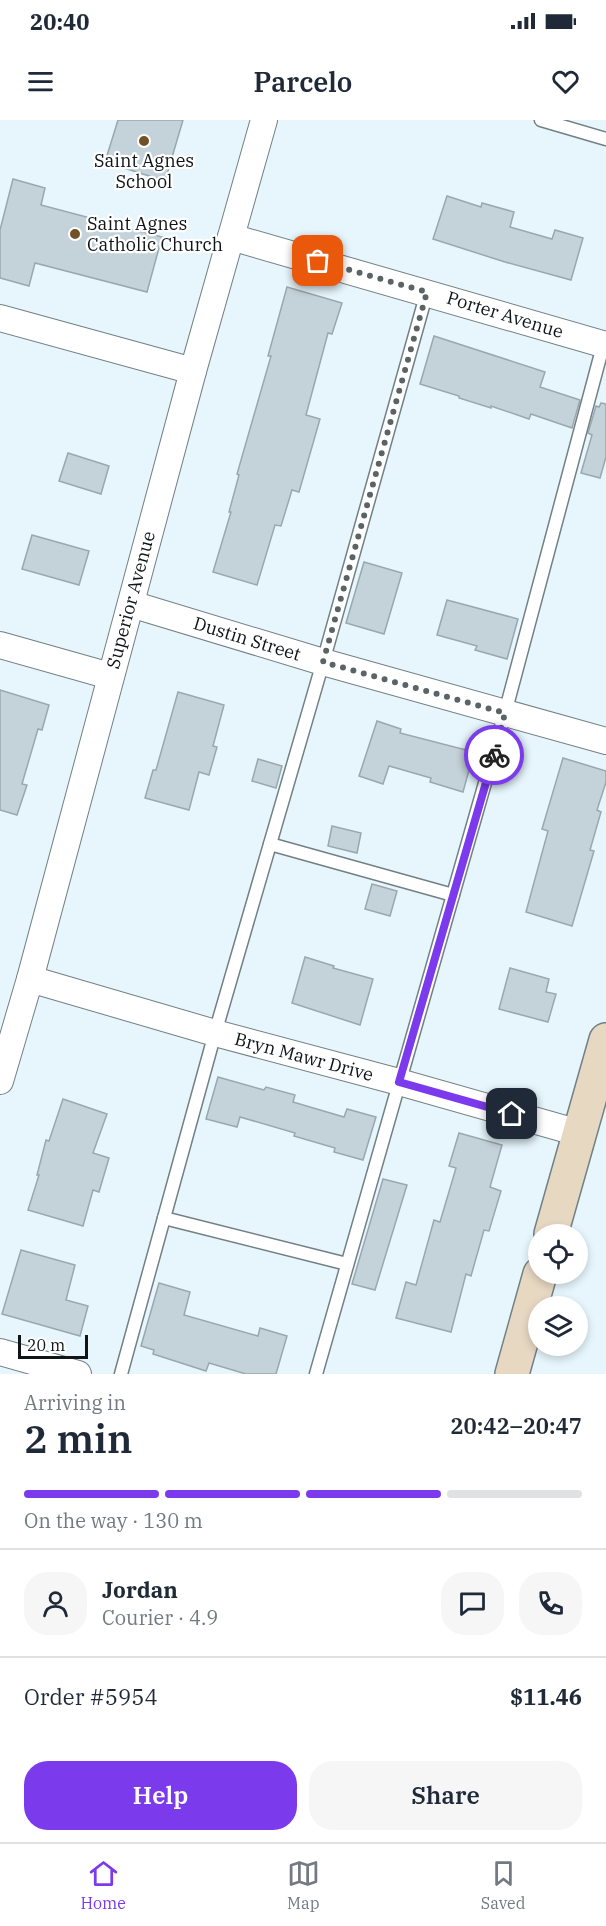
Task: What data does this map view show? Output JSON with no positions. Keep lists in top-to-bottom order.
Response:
{
  "streets": {
    "street": [
      "Porter Avenue",
      "Superior Avenue",
      "Dustin Street",
      "Bryn Mawr Drive"
    ]
  },
  "crossings": [
    ["Porter Avenue", "Superior Avenue"],
    ["Superior Avenue", "Dustin Street"],
    ["Superior Avenue", "Bryn Mawr Drive"]
  ],
  "places": ["Saint Agnes School", "Saint Agnes Catholic Church"],
  "scale_bar": "20 m",
  "page": {
    "status": "20:40",
    "header": "Parcelo",
    "scale": "20 m",
    "heading": ["2 min", "Arriving in", "20:42–20:47"],
    "panel": [
      "Jordan",
      "Courier · 4.9",
      "Order #5954",
      "$11.46"
    ],
    "bar": "On the way · 130 m",
    "buttons": ["Help", "Share"],
    "tabs": ["Home", "Map", "Saved"]
  }
}
